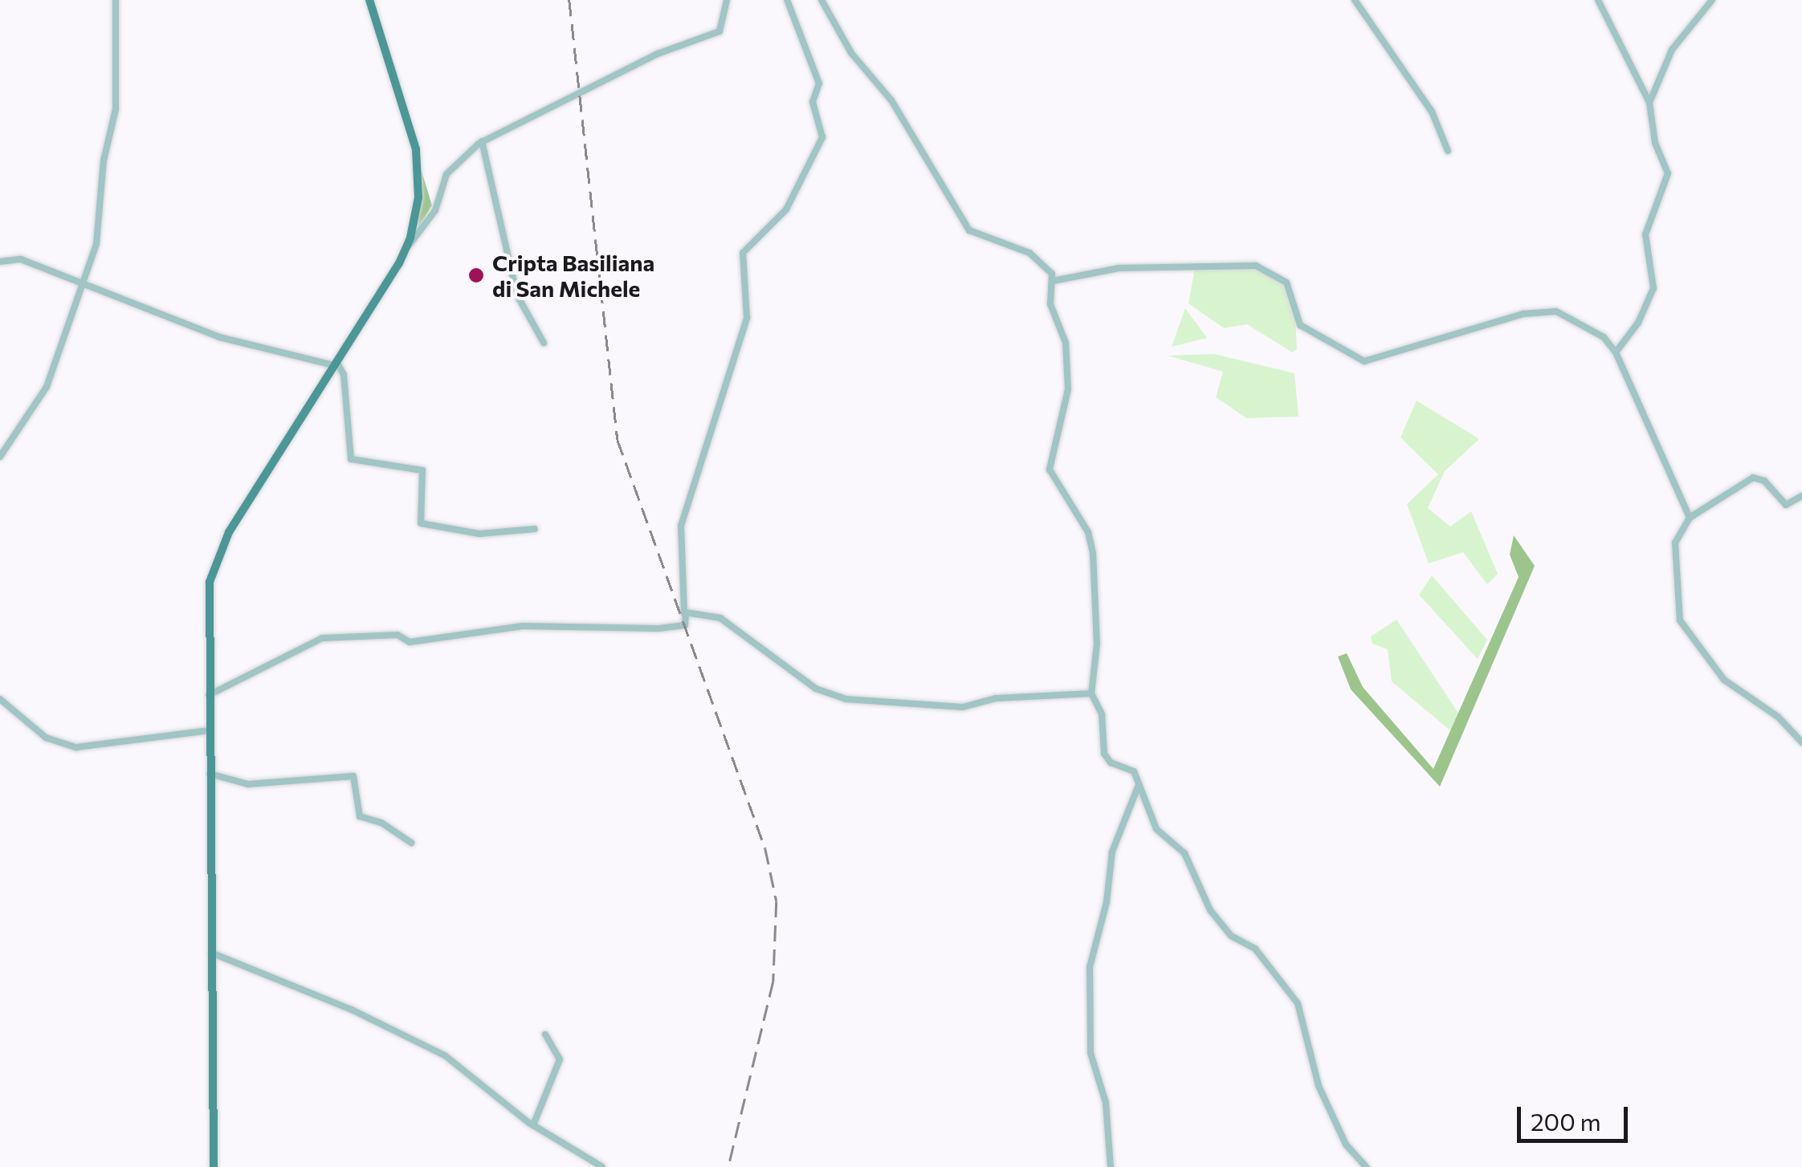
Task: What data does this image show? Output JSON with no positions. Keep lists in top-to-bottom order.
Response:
{
  "places": ["Cripta Basiliana di San Michele"],
  "scale_bar": "200 m"
}
